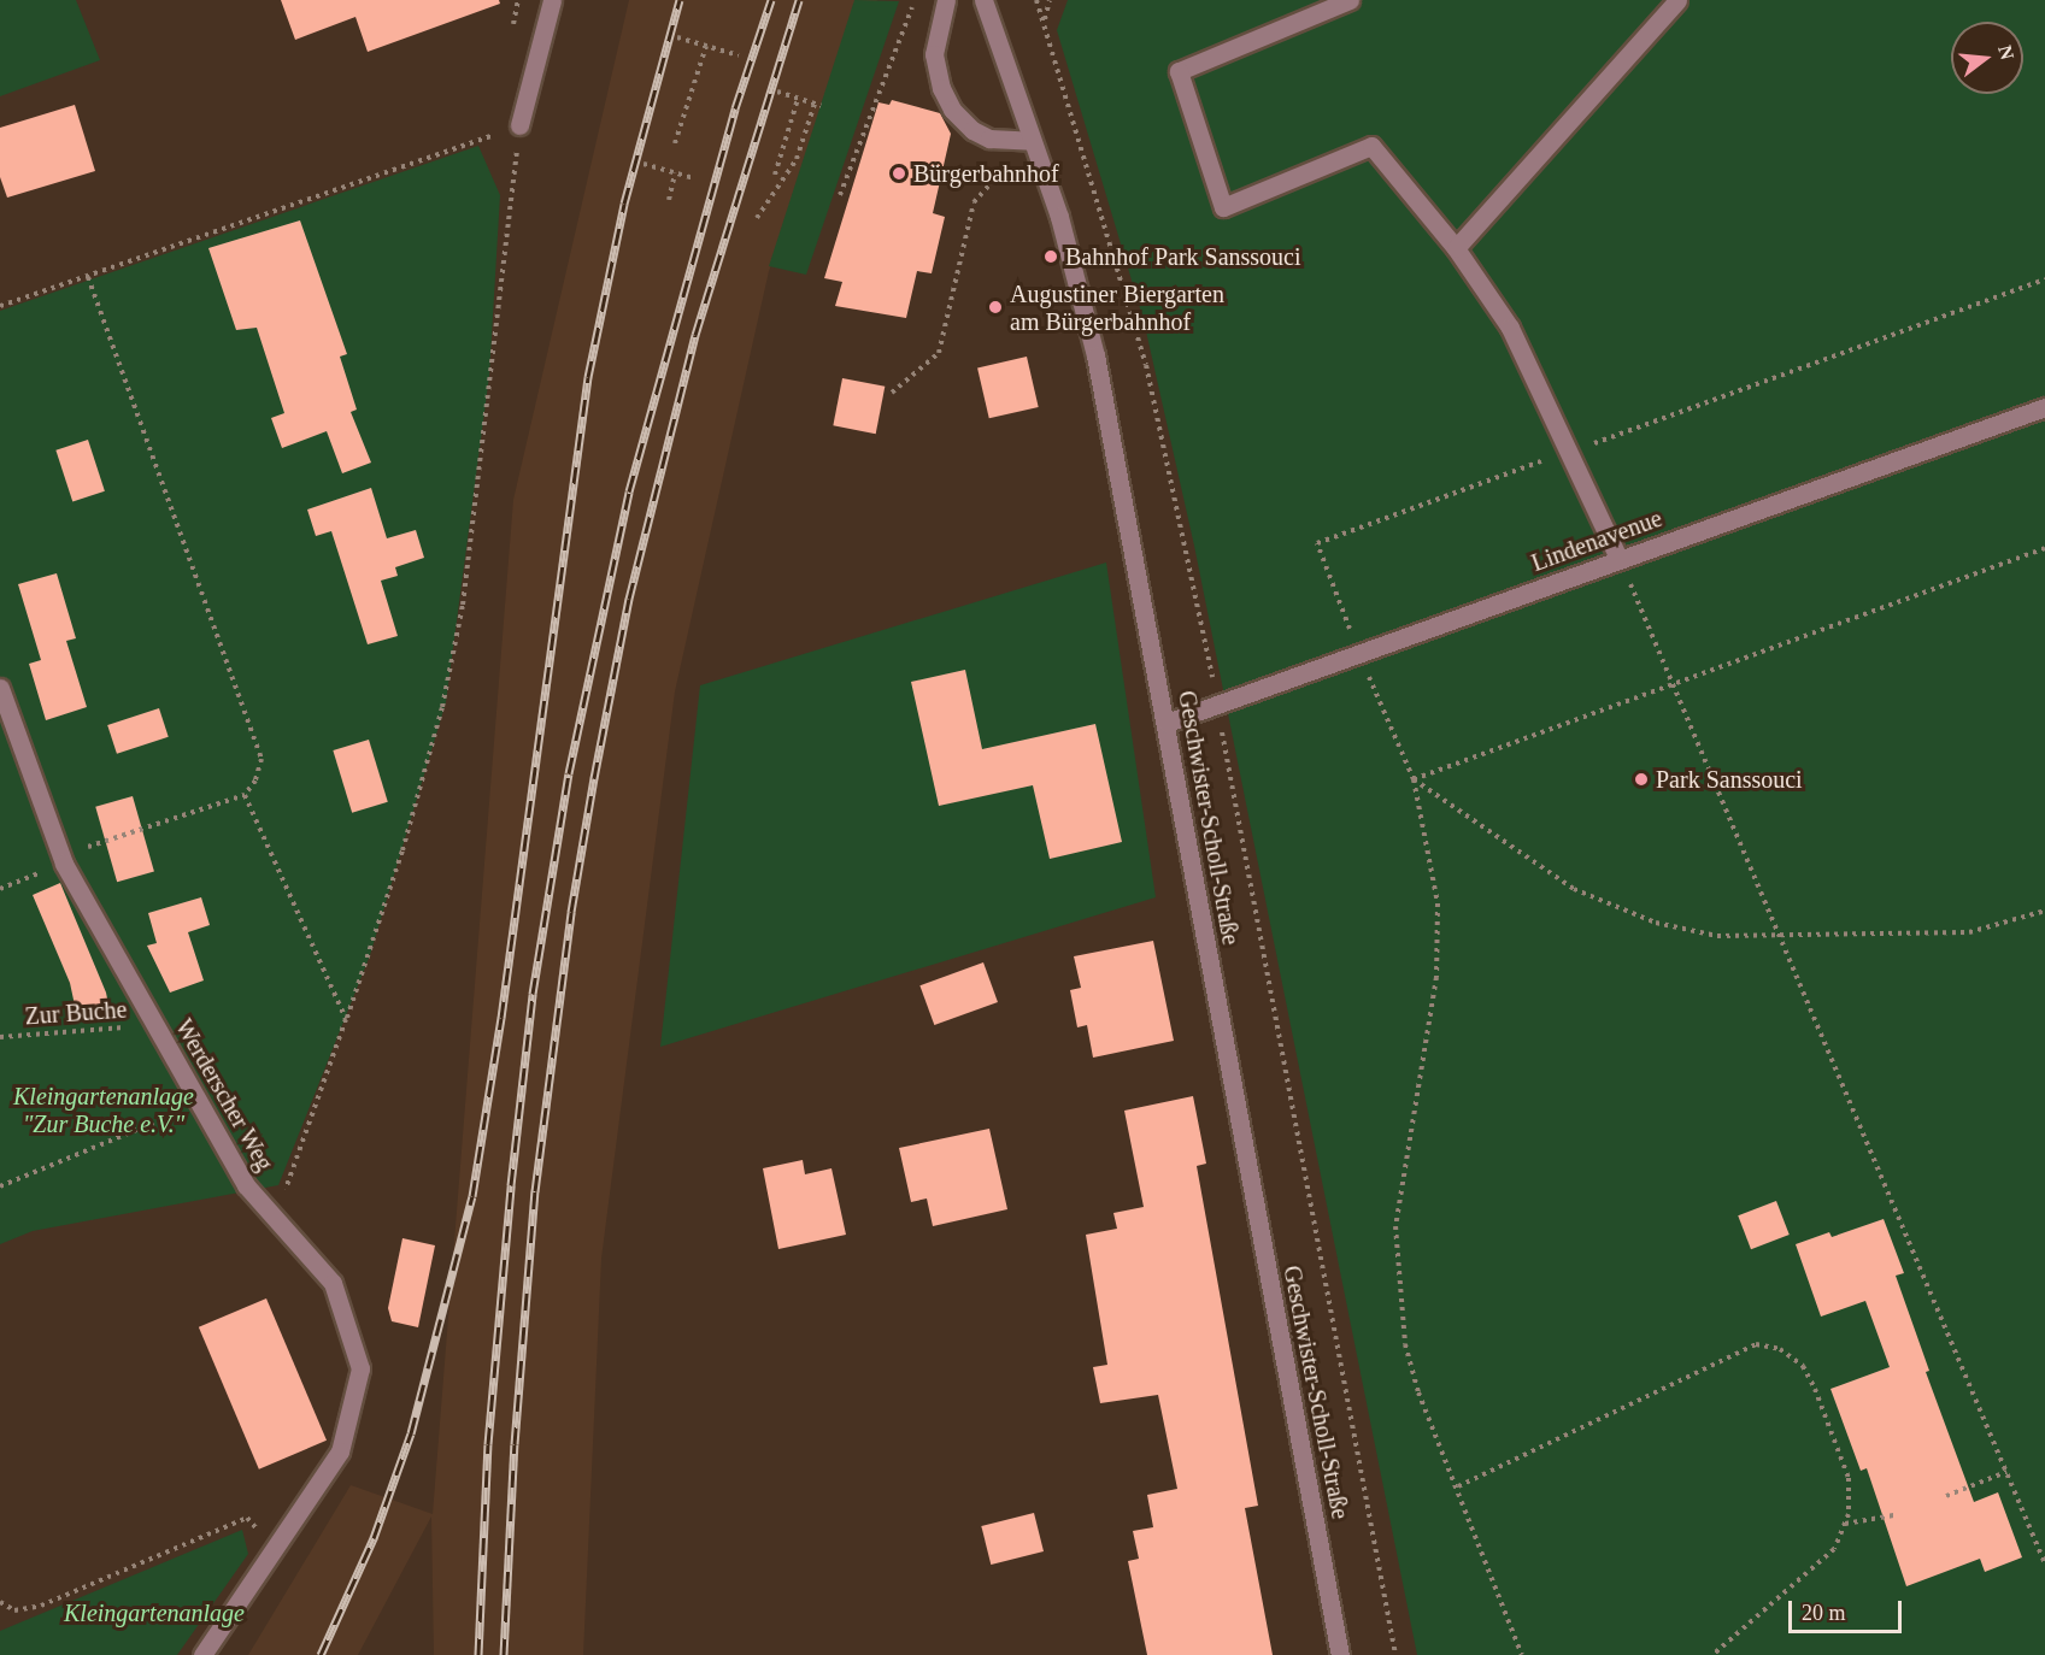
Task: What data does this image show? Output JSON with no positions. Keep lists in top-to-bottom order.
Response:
{
  "streets": {
    "street": ["Lindenavenue", "Geschwister-Scholl-Straße", "Werderscher Weg"],
    "path": ["Zur Buche"]
  },
  "crossings": [
    ["Lindenavenue", "Geschwister-Scholl-Straße"],
    ["Zur Buche", "Werderscher Weg"]
  ],
  "parks": ["Kleingartenanlage \"Zur Buche e.V.\"", "Kleingartenanlage"],
  "places": [
    "Bürgerbahnhof",
    "Bahnhof Park Sanssouci",
    "Augustiner Biergarten am Bürgerbahnhof",
    "Park Sanssouci"
  ],
  "scale_bar": "20 m",
  "north": "right"
}
